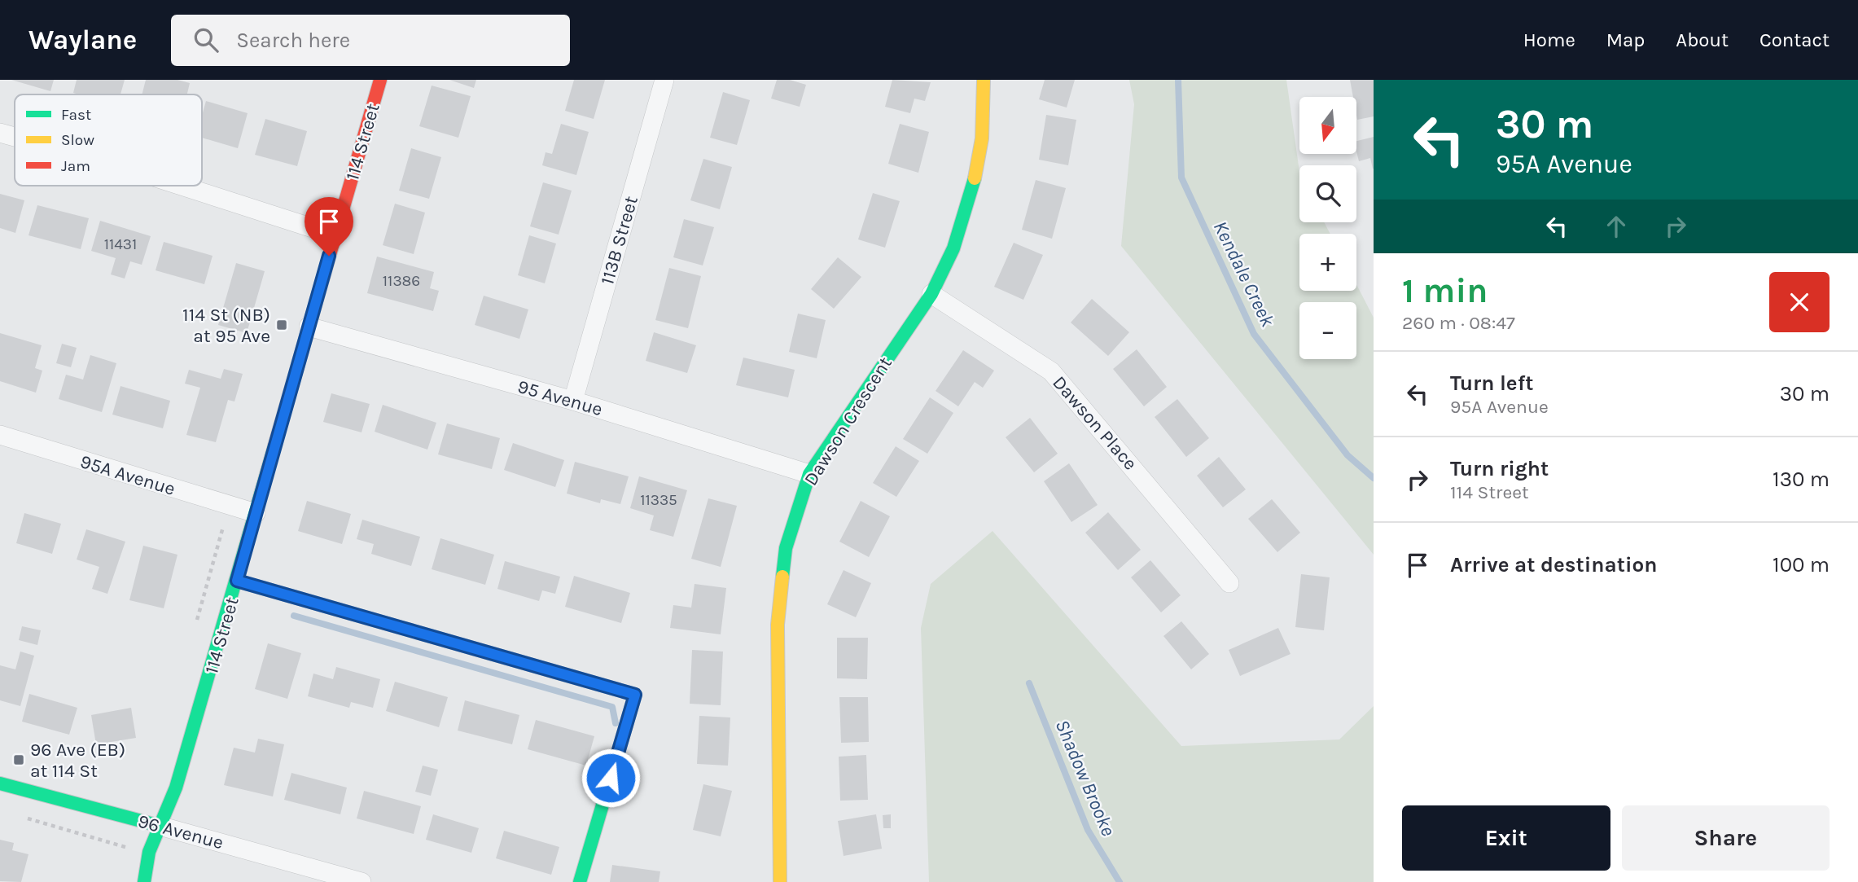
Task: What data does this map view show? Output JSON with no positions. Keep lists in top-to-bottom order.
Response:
{
  "streets": {
    "street": [
      "114 Street",
      "113B Street",
      "95 Avenue",
      "Dawson Crescent",
      "Dawson Place",
      "95A Avenue",
      "96 Avenue"
    ]
  },
  "crossings": [
    ["114 Street", "95 Avenue"],
    ["114 Street", "95A Avenue"],
    ["114 Street", "96 Avenue"],
    ["113B Street", "95 Avenue"],
    ["95 Avenue", "Dawson Crescent"],
    ["Dawson Crescent", "Dawson Place"]
  ],
  "water": ["Kendale Creek", "Shadow Brooke"],
  "places": {
    "transit": ["114 St (NB) at 95 Ave", "96 Ave (EB) at 114 St"]
  },
  "house_numbers": ["11431", "11386", "11335"],
  "legend": ["Fast", "Slow", "Jam"],
  "north": "bottom",
  "page": {
    "header": "Waylane",
    "search": "Search here",
    "nav": [
      "Home",
      "Map",
      "About",
      "Contact"
    ],
    "turn": ["30 m", "95A Avenue"],
    "map_buttons": ["+", "−"],
    "heading": ["1 min", "260 m · 08:47"],
    "list": [
      {
        "name": "Turn left",
        "note": "95A Avenue",
        "value": "30 m"
      },
      {
        "name": "Turn right",
        "note": "114 Street",
        "value": "130 m"
      },
      {
        "name": "Arrive at destination",
        "value": "100 m"
      }
    ],
    "buttons": ["Exit", "Share"]
  }
}
